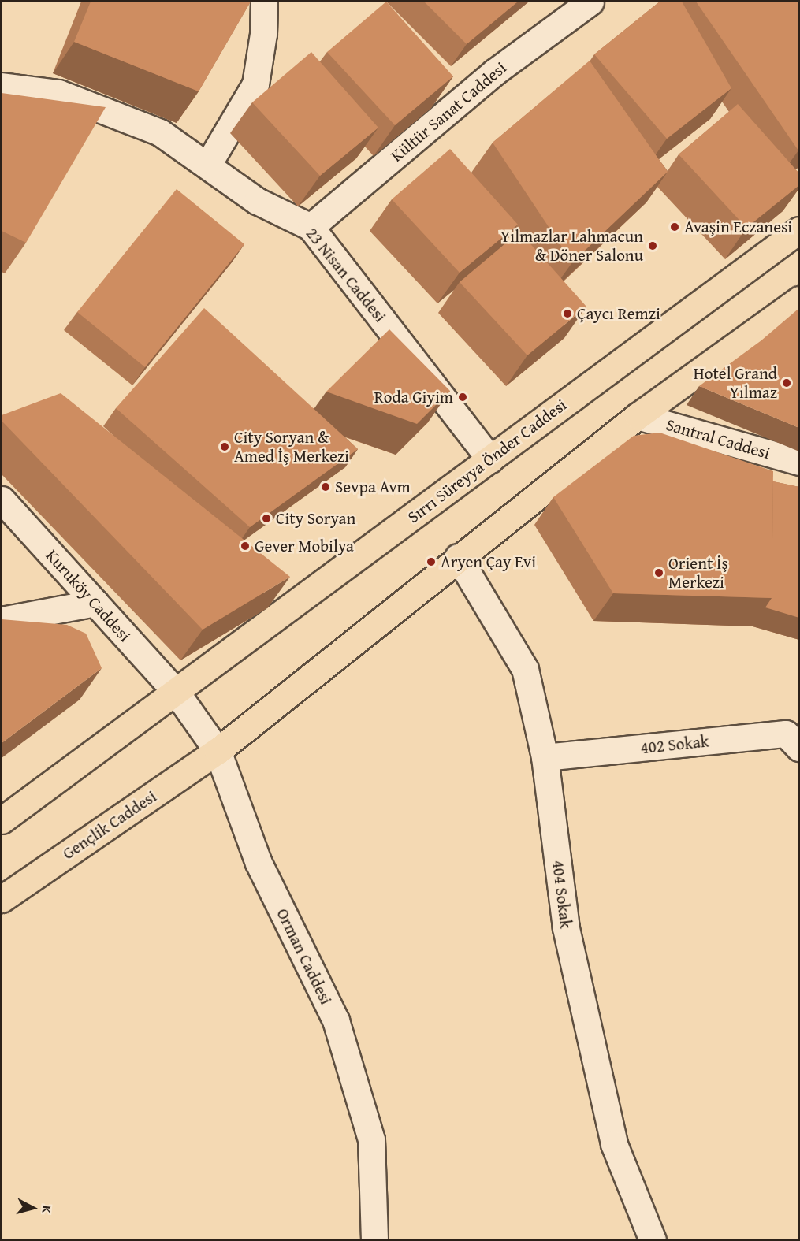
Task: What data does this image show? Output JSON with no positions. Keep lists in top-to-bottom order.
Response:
{
  "streets": {
    "main road": ["Sırrı Süreyya Önder Caddesi", "Gençlik Caddesi"],
    "street": [
      "Kültür Sanat Caddesi",
      "23 Nisan Caddesi",
      "Santral Caddesi",
      "Kuruköy Caddesi",
      "402 Sokak",
      "404 Sokak",
      "Orman Caddesi"
    ]
  },
  "crossings": [
    ["Kültür Sanat Caddesi", "23 Nisan Caddesi"],
    ["23 Nisan Caddesi", "Sırrı Süreyya Önder Caddesi"],
    ["Sırrı Süreyya Önder Caddesi", "Kuruköy Caddesi"],
    ["Sırrı Süreyya Önder Caddesi", "Orman Caddesi"],
    ["Kuruköy Caddesi", "Orman Caddesi"],
    ["402 Sokak", "404 Sokak"],
    ["Gençlik Caddesi", "Orman Caddesi"]
  ],
  "places": [
    "Avaşin Eczanesi",
    "Yılmazlar Lahmacun & Döner Salonu",
    "Çaycı Remzi",
    "Hotel Grand Yılmaz",
    "Roda Giyim",
    "City Soryan & Amed İş Merkezi",
    "Sevpa Avm",
    "City Soryan",
    "Gever Mobilya",
    "Aryen Çay Evi",
    "Orient İş Merkezi"
  ],
  "north": "right"
}
